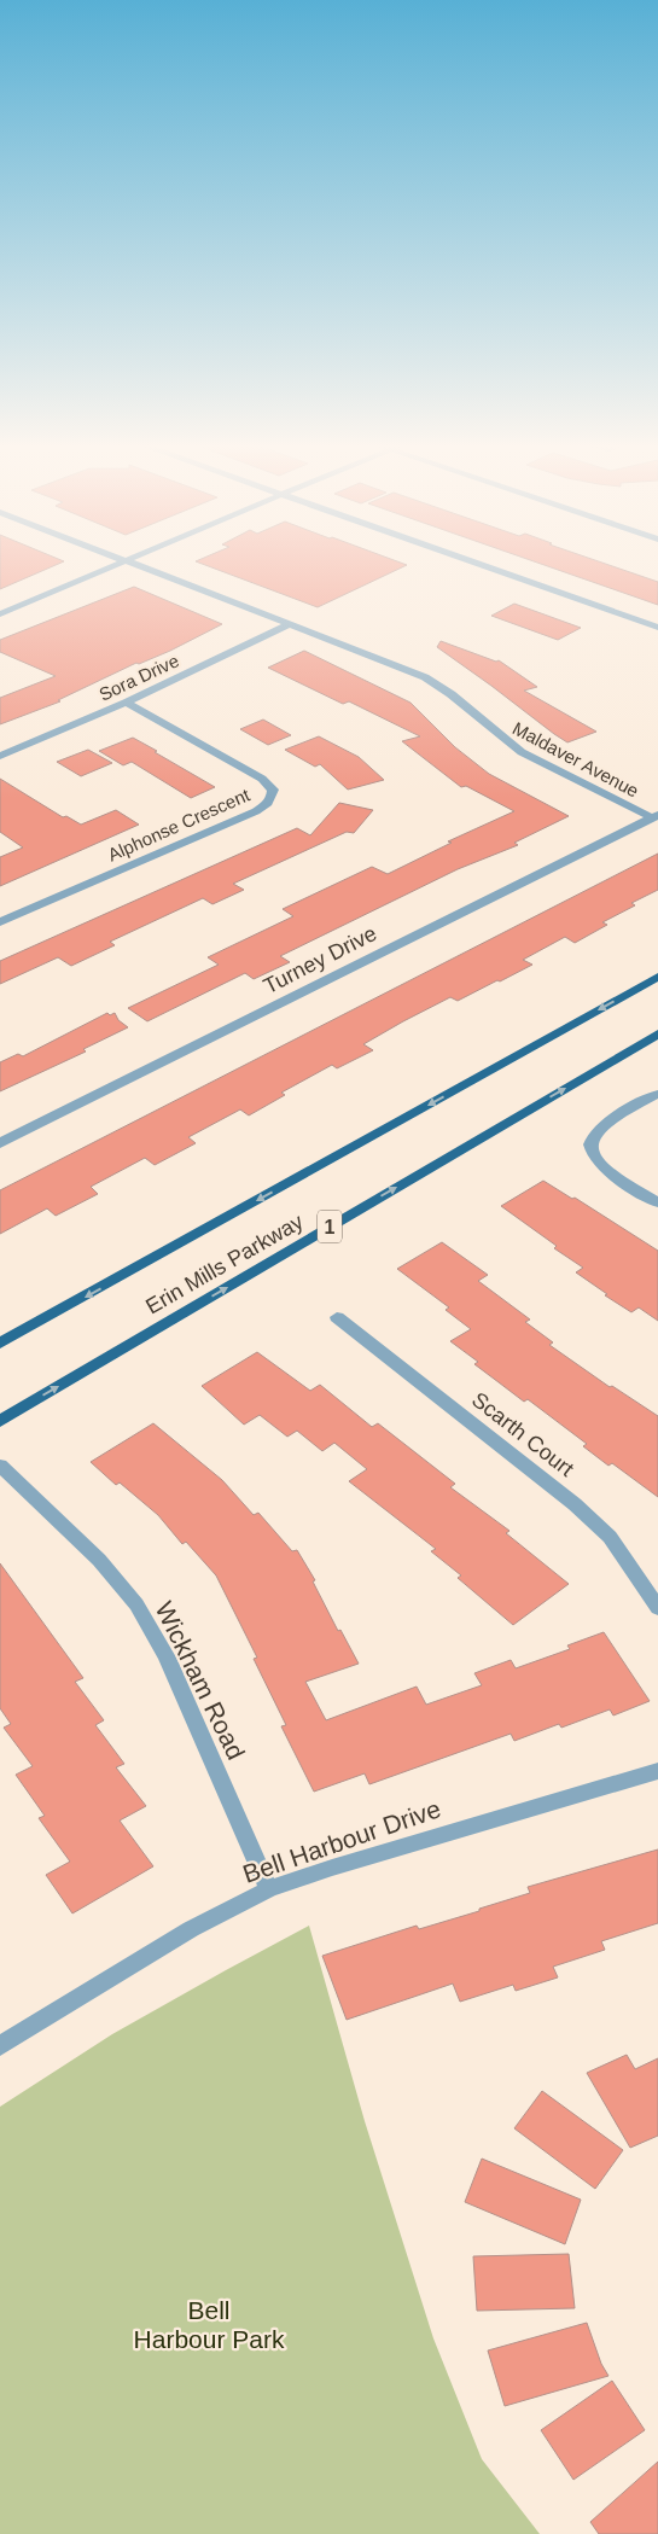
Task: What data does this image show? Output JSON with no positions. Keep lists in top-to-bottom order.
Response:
{
  "streets": {
    "main road": ["1", "Erin Mills Parkway"],
    "street": [
      "Sora Drive",
      "Maldaver Avenue",
      "Alphonse Crescent",
      "Turney Drive",
      "Scarth Court",
      "Wickham Road",
      "Bell Harbour Drive"
    ]
  },
  "crossings": [
    ["Sora Drive", "Maldaver Avenue"],
    ["Sora Drive", "Alphonse Crescent"],
    ["Maldaver Avenue", "Turney Drive"],
    ["Wickham Road", "Bell Harbour Drive"]
  ],
  "parks": ["Bell Harbour Park"]
}
